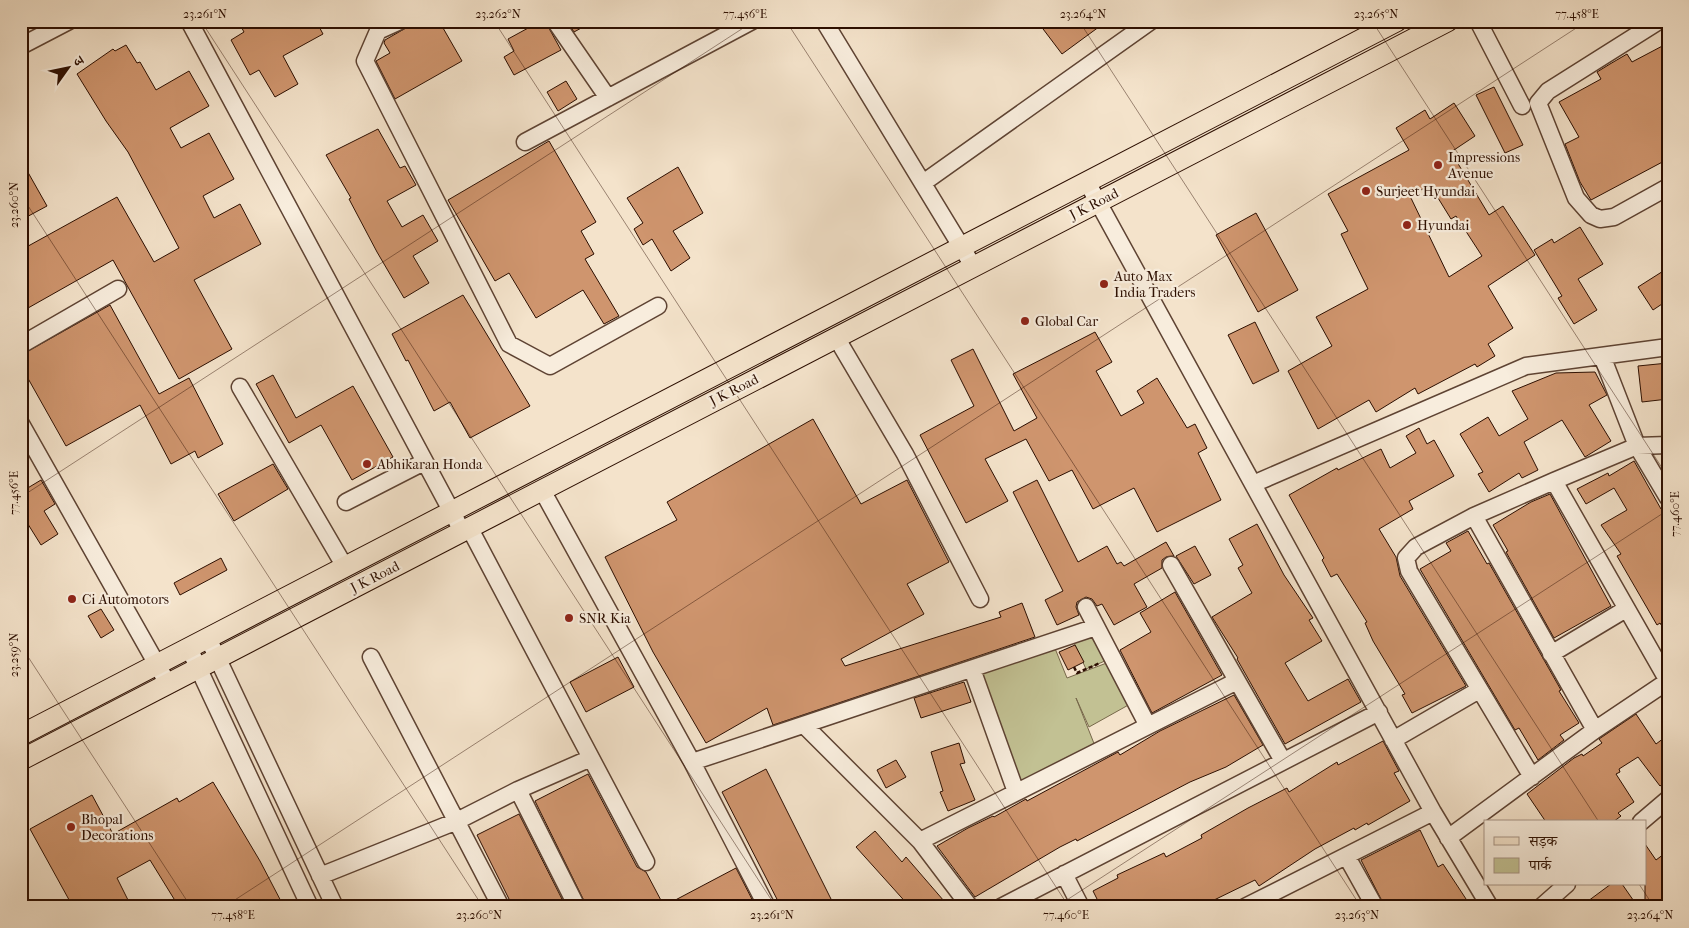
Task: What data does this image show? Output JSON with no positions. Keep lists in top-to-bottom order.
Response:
{
  "streets": {
    "main road": ["J K Road"]
  },
  "places": [
    "Impressions Avenue",
    "Surjeet Hyundai",
    "Hyundai",
    "Auto Max India Traders",
    "Global Car",
    "Abhikaran Honda",
    "Ci Automotors",
    "SNR Kia",
    "Bhopal Decorations"
  ],
  "legend": ["सड़क", "पार्क"],
  "north": "top right",
  "coordinates": [
    "23.261°N",
    "23.262°N",
    "77.456°E",
    "23.264°N",
    "23.265°N",
    "77.458°E",
    "23.260°N",
    "77.460°E",
    "23.259°N",
    "23.263°N"
  ]
}
